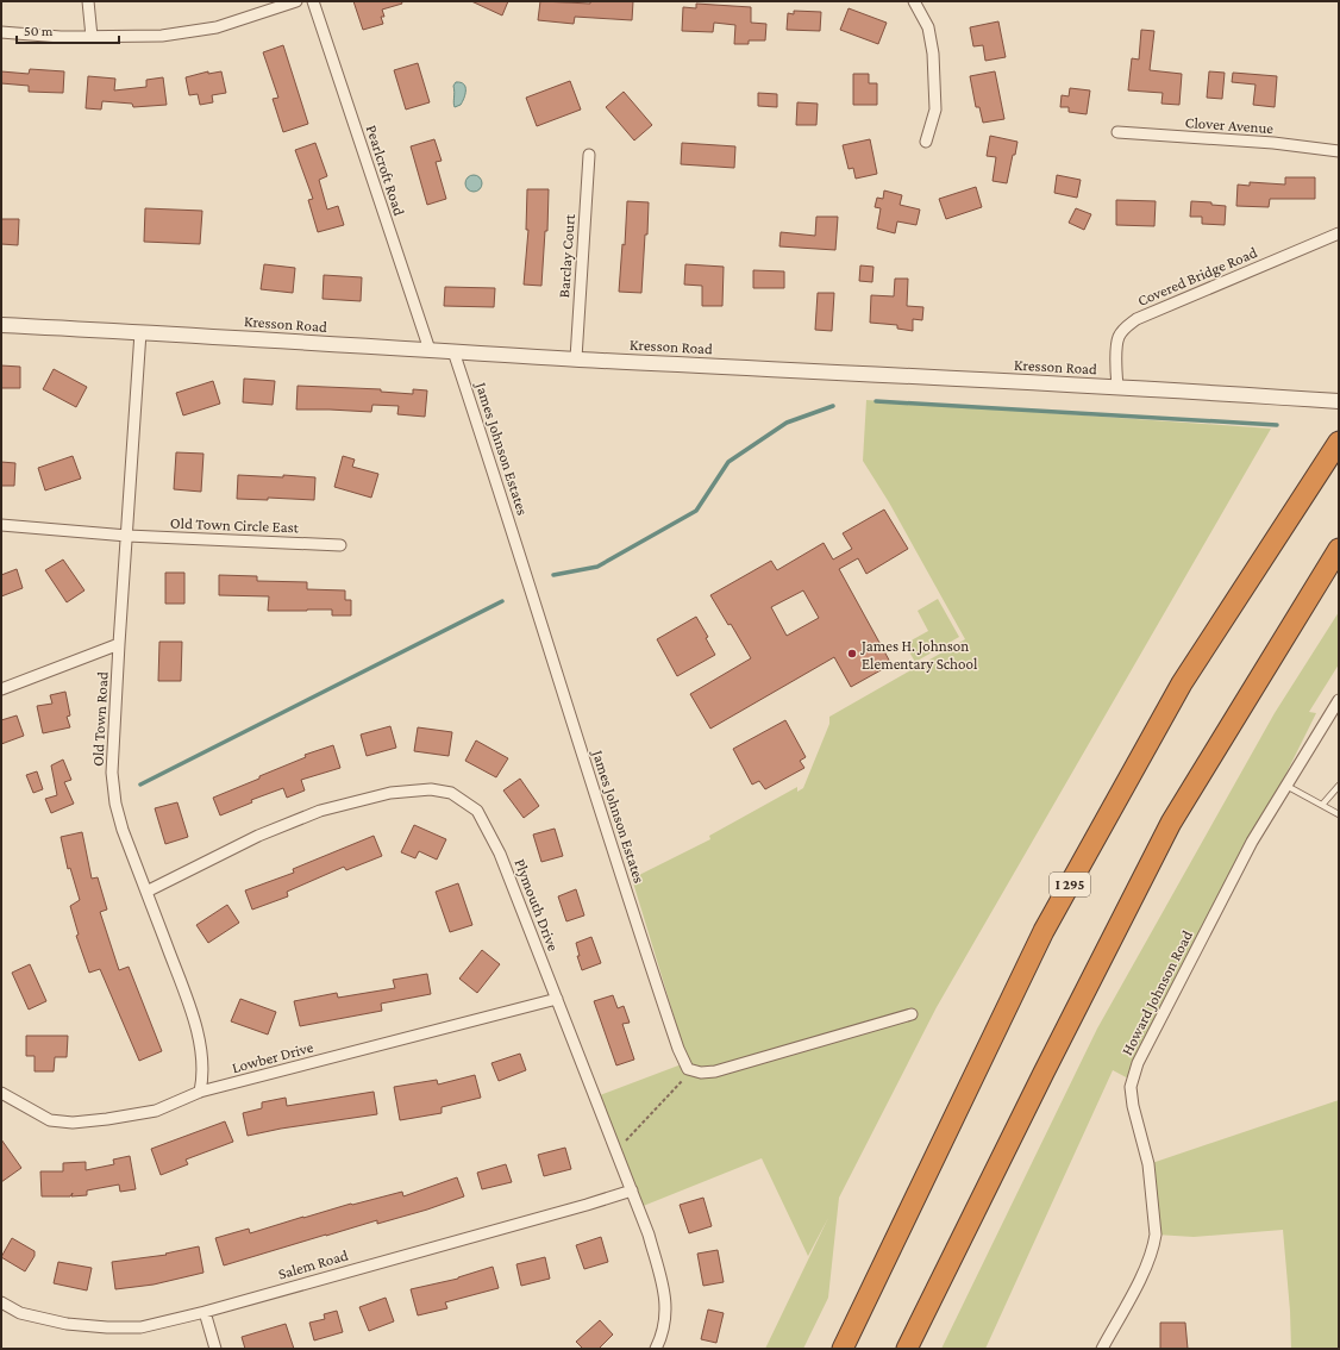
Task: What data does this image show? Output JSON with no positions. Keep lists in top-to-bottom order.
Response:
{
  "streets": {
    "highway": ["I 295"],
    "street": [
      "Clover Avenue",
      "Pearlcroft Road",
      "Barclay Court",
      "Covered Bridge Road",
      "Kresson Road",
      "James Johnson Estates",
      "Old Town Circle East",
      "Old Town Road",
      "Plymouth Drive",
      "Howard Johnson Road",
      "Lowber Drive",
      "Salem Road"
    ]
  },
  "crossings": [
    ["Pearlcroft Road", "Kresson Road"],
    ["Barclay Court", "Kresson Road"],
    ["Covered Bridge Road", "Kresson Road"],
    ["Kresson Road", "James Johnson Estates"],
    ["Kresson Road", "Old Town Road"],
    ["Old Town Circle East", "Old Town Road"],
    ["Old Town Road", "Plymouth Drive"],
    ["Old Town Road", "Lowber Drive"],
    ["Plymouth Drive", "Lowber Drive"],
    ["Plymouth Drive", "Salem Road"]
  ],
  "places": ["James H. Johnson Elementary School"],
  "scale_bar": "50 m"
}
